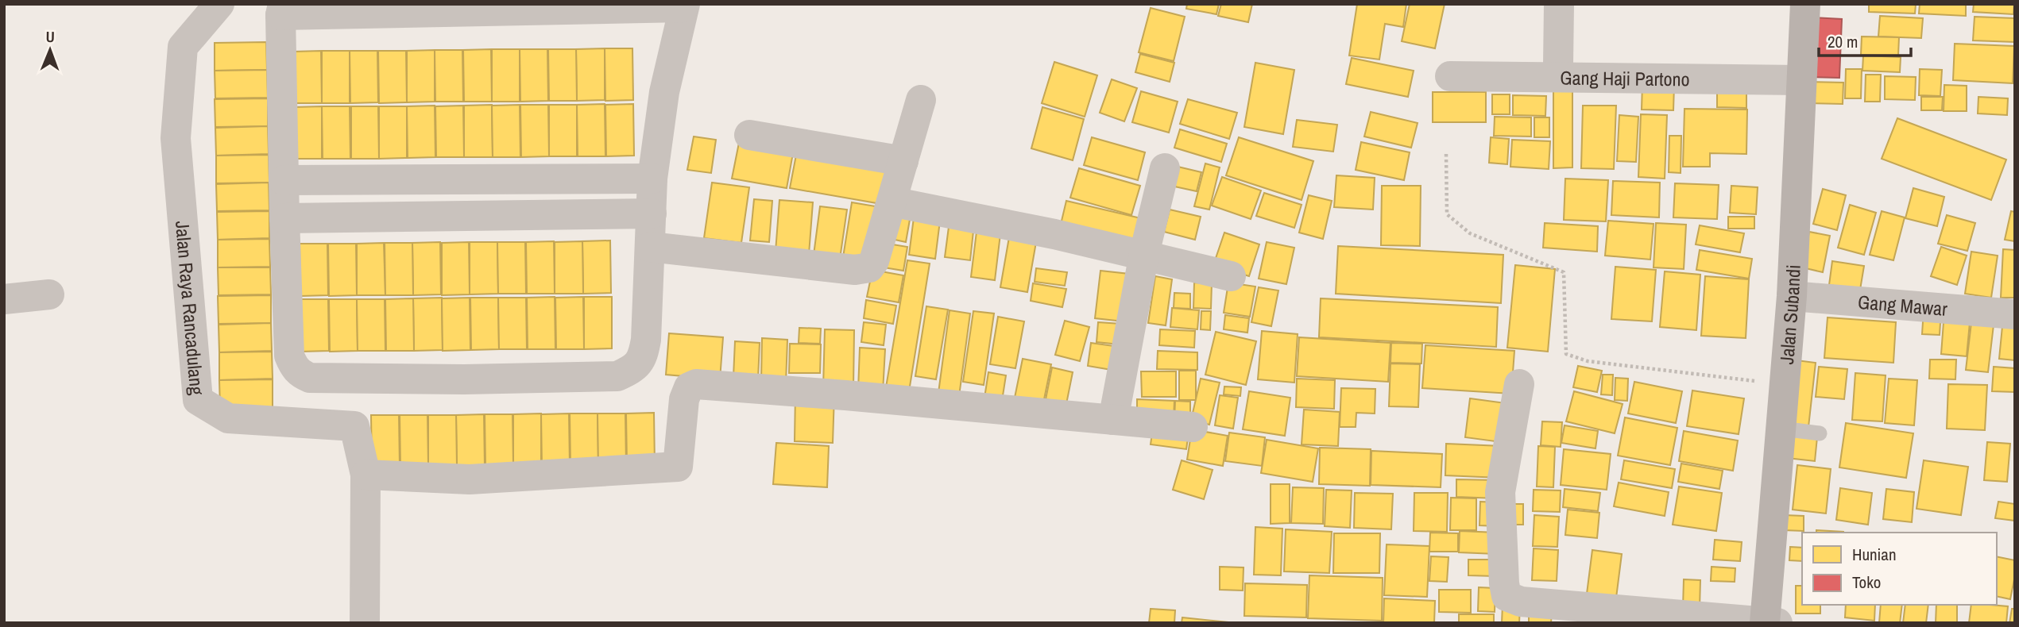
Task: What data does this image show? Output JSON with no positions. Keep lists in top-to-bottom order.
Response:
{
  "streets": {
    "street": [
      "Gang Haji Partono",
      "Gang Mawar",
      "Jalan Raya Rancadulang",
      "Jalan Subandi"
    ]
  },
  "crossings": [
    ["Gang Haji Partono", "Jalan Subandi"],
    ["Gang Mawar", "Jalan Subandi"]
  ],
  "legend": ["Hunian", "Toko"],
  "scale_bar": "20 m",
  "north": "top"
}
